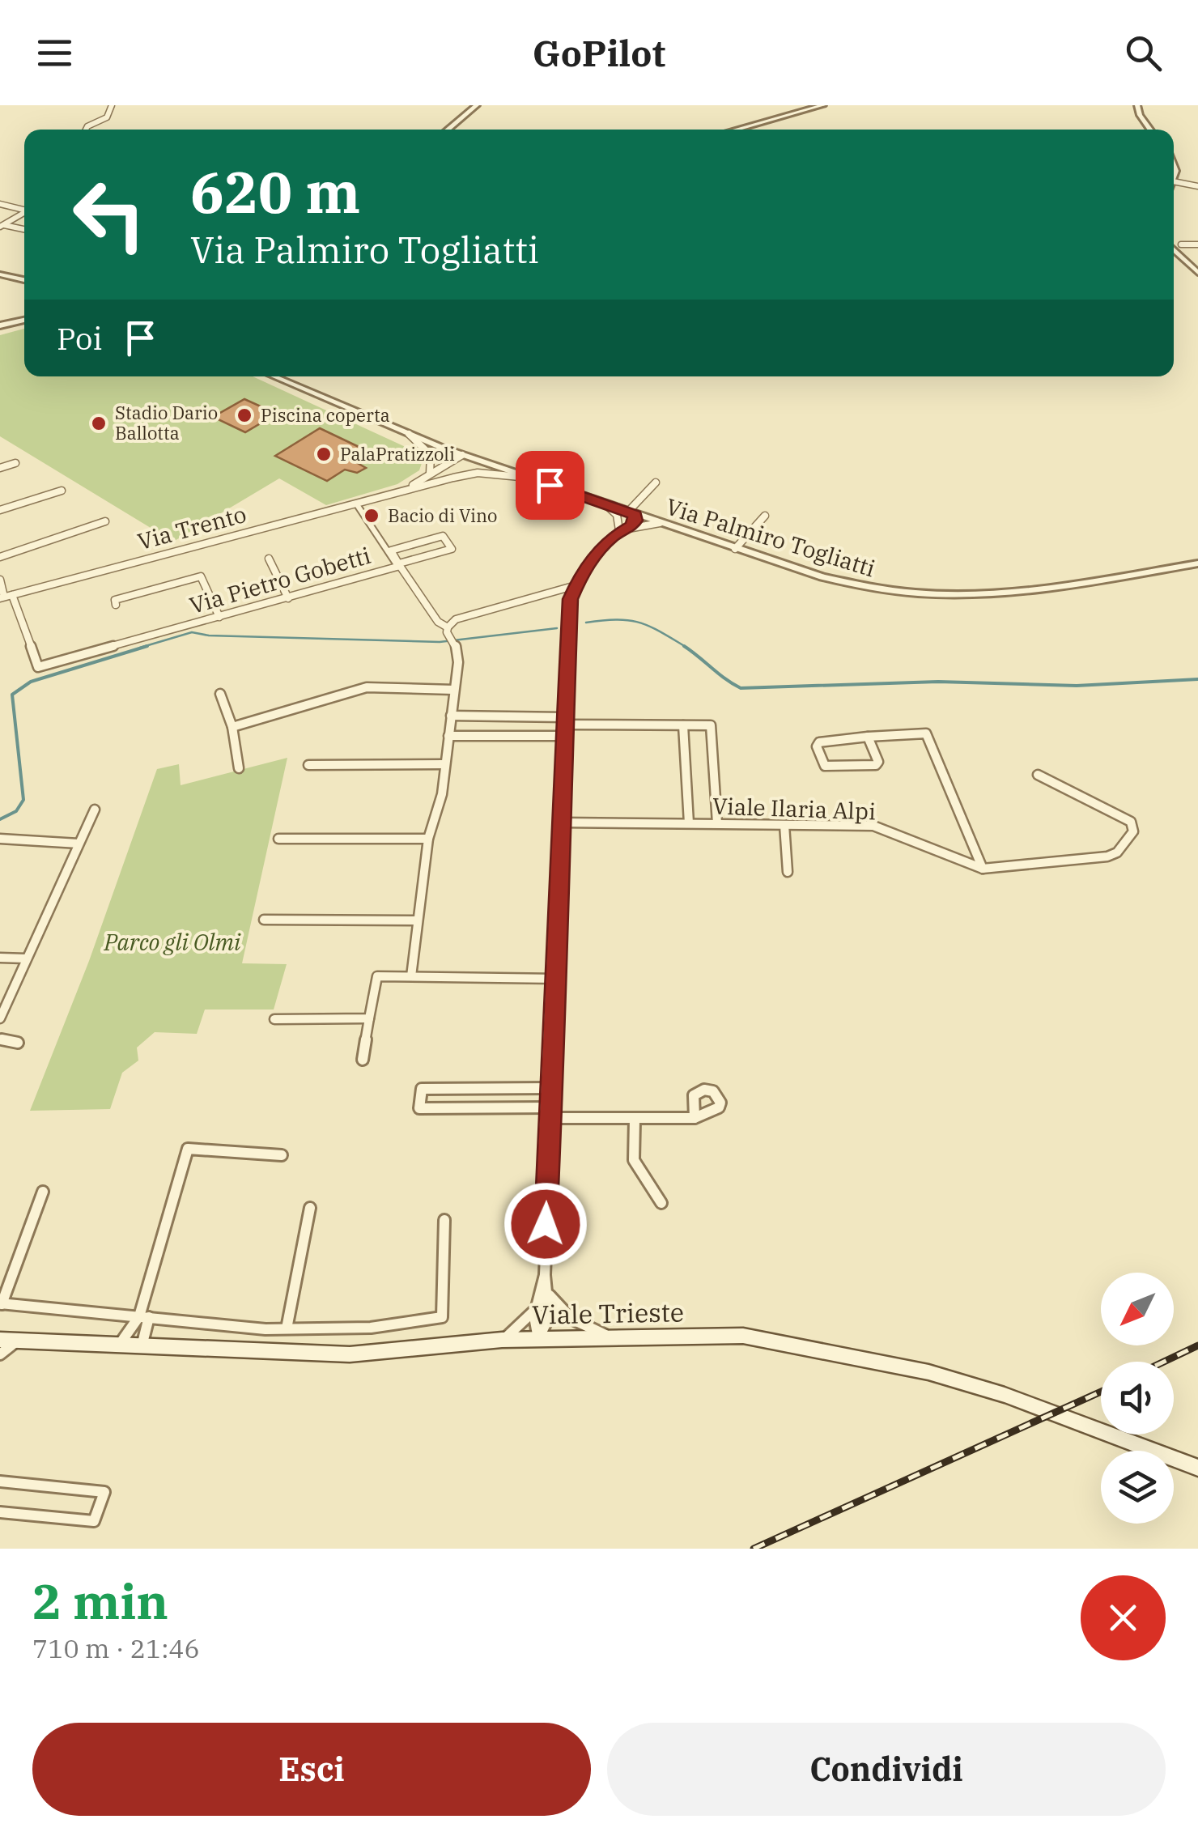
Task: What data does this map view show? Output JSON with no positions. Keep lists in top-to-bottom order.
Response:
{
  "streets": {
    "main road": ["Viale Trieste"],
    "street": [
      "Via Trento",
      "Via Palmiro Togliatti",
      "Via Pietro Gobetti",
      "Viale Ilaria Alpi"
    ]
  },
  "crossings": [
    ["Via Trento", "Via Palmiro Togliatti"],
    ["Via Trento", "Via Pietro Gobetti"]
  ],
  "parks": ["Parco gli Olmi"],
  "places": [
    "Piscina coperta",
    "Stadio Dario Ballotta",
    "PalaPratizzoli",
    "Bacio di Vino"
  ],
  "north": "bottom left",
  "page": {
    "header": "GoPilot",
    "turn": ["620 m", "Via Palmiro Togliatti"],
    "then": "Poi",
    "heading": ["2 min", "710 m · 21:46"],
    "buttons": ["Esci", "Condividi"]
  }
}
